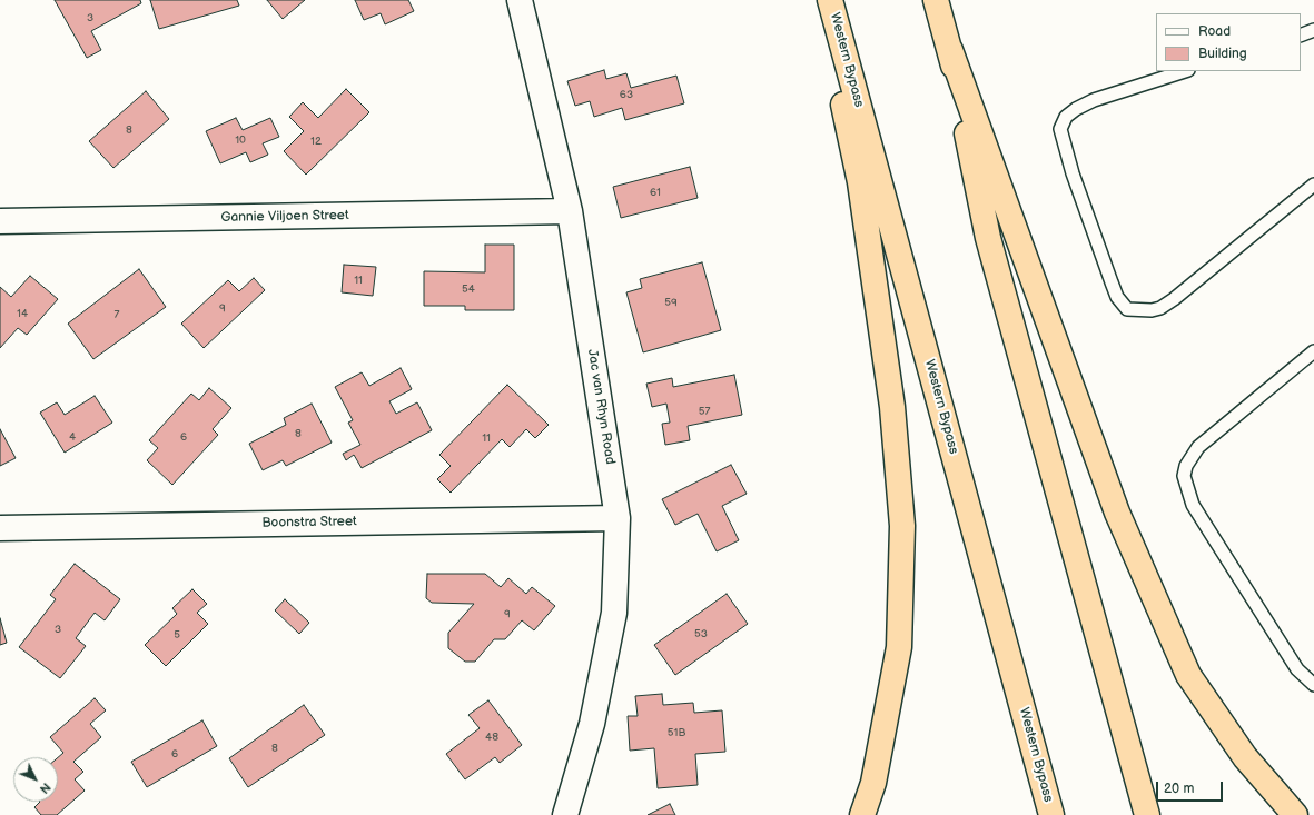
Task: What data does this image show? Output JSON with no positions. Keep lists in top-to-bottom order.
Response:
{
  "streets": {
    "highway": ["Western Bypass"],
    "street": ["Gannie Viljoen Street", "Jac van Rhyn Road", "Boonstra Street"]
  },
  "crossings": [
    ["Gannie Viljoen Street", "Jac van Rhyn Road"],
    ["Jac van Rhyn Road", "Boonstra Street"]
  ],
  "house_numbers": [
    "3",
    "63",
    "8",
    "10",
    "12",
    "61",
    "11",
    "54",
    "59",
    "9",
    "14",
    "7",
    "57",
    "8",
    "4",
    "6",
    "11",
    "9",
    "3",
    "53",
    "5",
    "51B",
    "48",
    "8",
    "6"
  ],
  "legend": ["Road", "Building"],
  "scale_bar": "20 m",
  "north": "bottom right"
}
